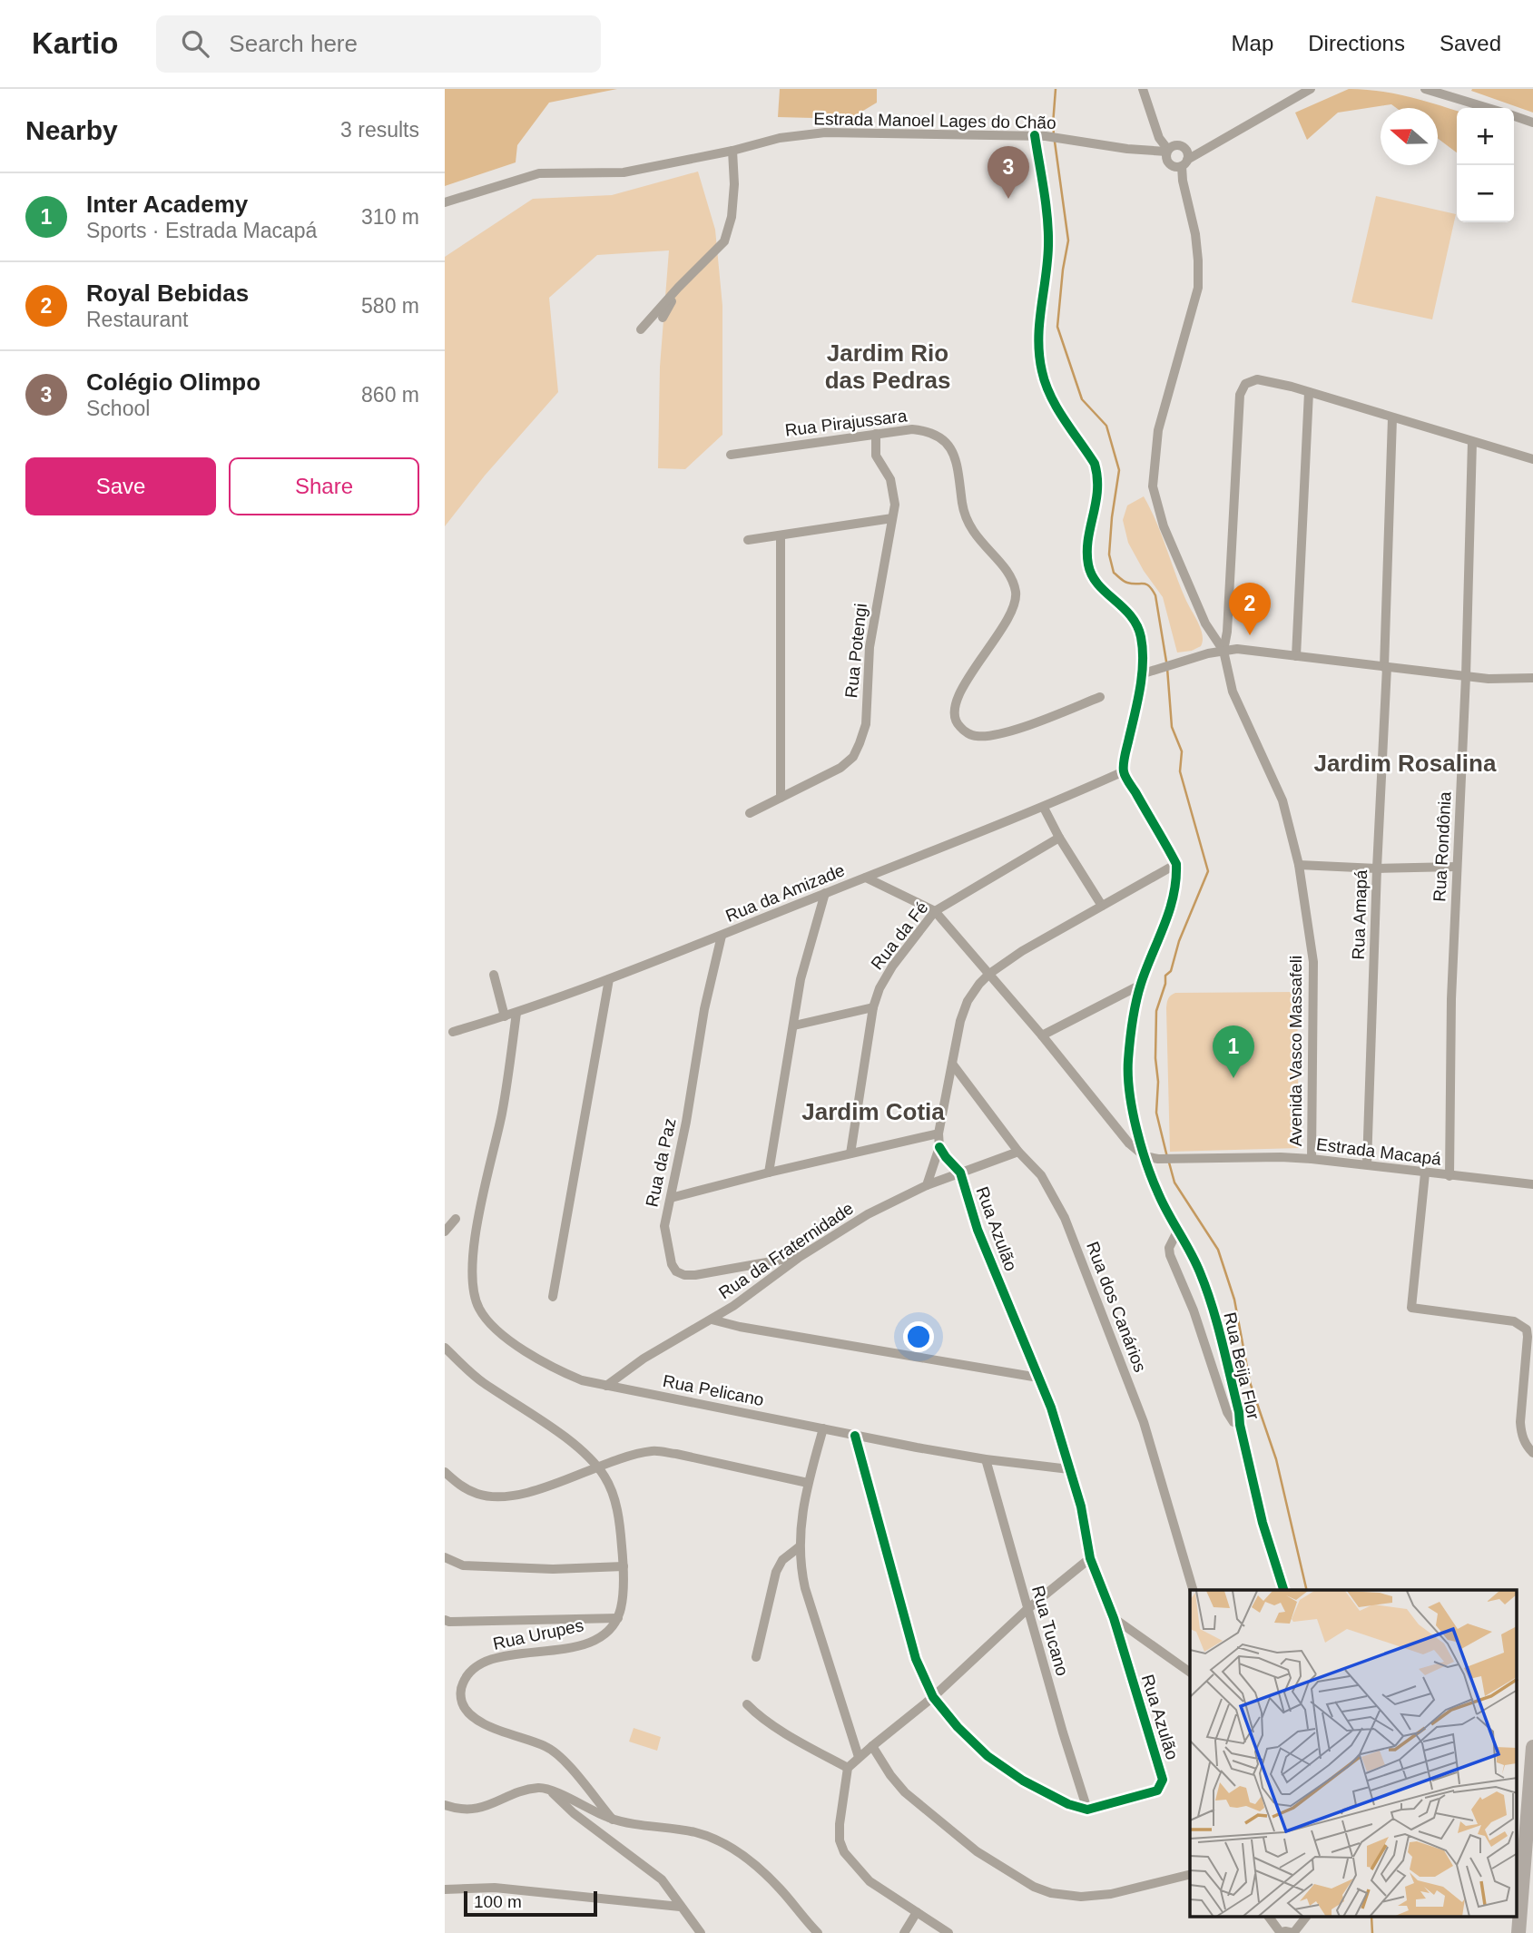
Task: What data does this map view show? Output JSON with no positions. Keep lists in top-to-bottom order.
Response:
{
  "streets": {
    "street": [
      "Estrada Manoel Lages do Chão",
      "Rua Pirajussara",
      "Rua Potengi",
      "Rua Rondônia",
      "Rua da Amizade",
      "Rua Amapá",
      "Rua da Fé",
      "Avenida Vasco Massafeli",
      "Estrada Macapá",
      "Rua da Paz",
      "Rua Azulão",
      "Rua da Fraternidade",
      "Rua dos Canários",
      "Rua Beija Flor",
      "Rua Pelicano",
      "Rua Tucano",
      "Rua Urupes"
    ]
  },
  "crossings": [
    ["Estrada Manoel Lages do Chão", "Avenida Vasco Massafeli"],
    ["Rua Pirajussara", "Rua Potengi"],
    ["Rua Rondônia", "Estrada Macapá"],
    ["Rua da Amizade", "Rua da Paz"],
    ["Rua da Amizade", "Rua Beija Flor"],
    ["Rua da Amizade", "Rua Pelicano"],
    ["Rua Amapá", "Estrada Macapá"],
    ["Rua da Fé", "Rua Beija Flor"],
    ["Avenida Vasco Massafeli", "Estrada Macapá"],
    ["Estrada Macapá", "Rua Beija Flor"],
    ["Rua da Paz", "Rua da Fraternidade"],
    ["Rua Azulão", "Rua da Fraternidade"],
    ["Rua Azulão", "Rua Pelicano"],
    ["Rua Azulão", "Rua Tucano"],
    ["Rua da Fraternidade", "Rua dos Canários"],
    ["Rua da Fraternidade", "Rua Pelicano"],
    ["Rua Pelicano", "Rua Tucano"]
  ],
  "districts": ["Jardim Rio das Pedras", "Jardim Rosalina", "Jardim Cotia"],
  "scale_bar": "100 m",
  "north": "left",
  "page": {
    "header": "Kartio",
    "search": "Search here",
    "nav": ["Map", "Directions", "Saved"],
    "heading": ["Nearby", "3 results"],
    "map_buttons": ["+", "−"],
    "pins": ["3", "2", "1"],
    "list": [
      {
        "mark": "1",
        "name": "Inter Academy",
        "note": "Sports · Estrada Macapá",
        "value": "310 m"
      },
      {
        "mark": "2",
        "name": "Royal Bebidas",
        "note": "Restaurant",
        "value": "580 m"
      },
      {
        "mark": "3",
        "name": "Colégio Olimpo",
        "note": "School",
        "value": "860 m"
      }
    ],
    "buttons": ["Save", "Share"],
    "scale": "100 m"
  }
}
